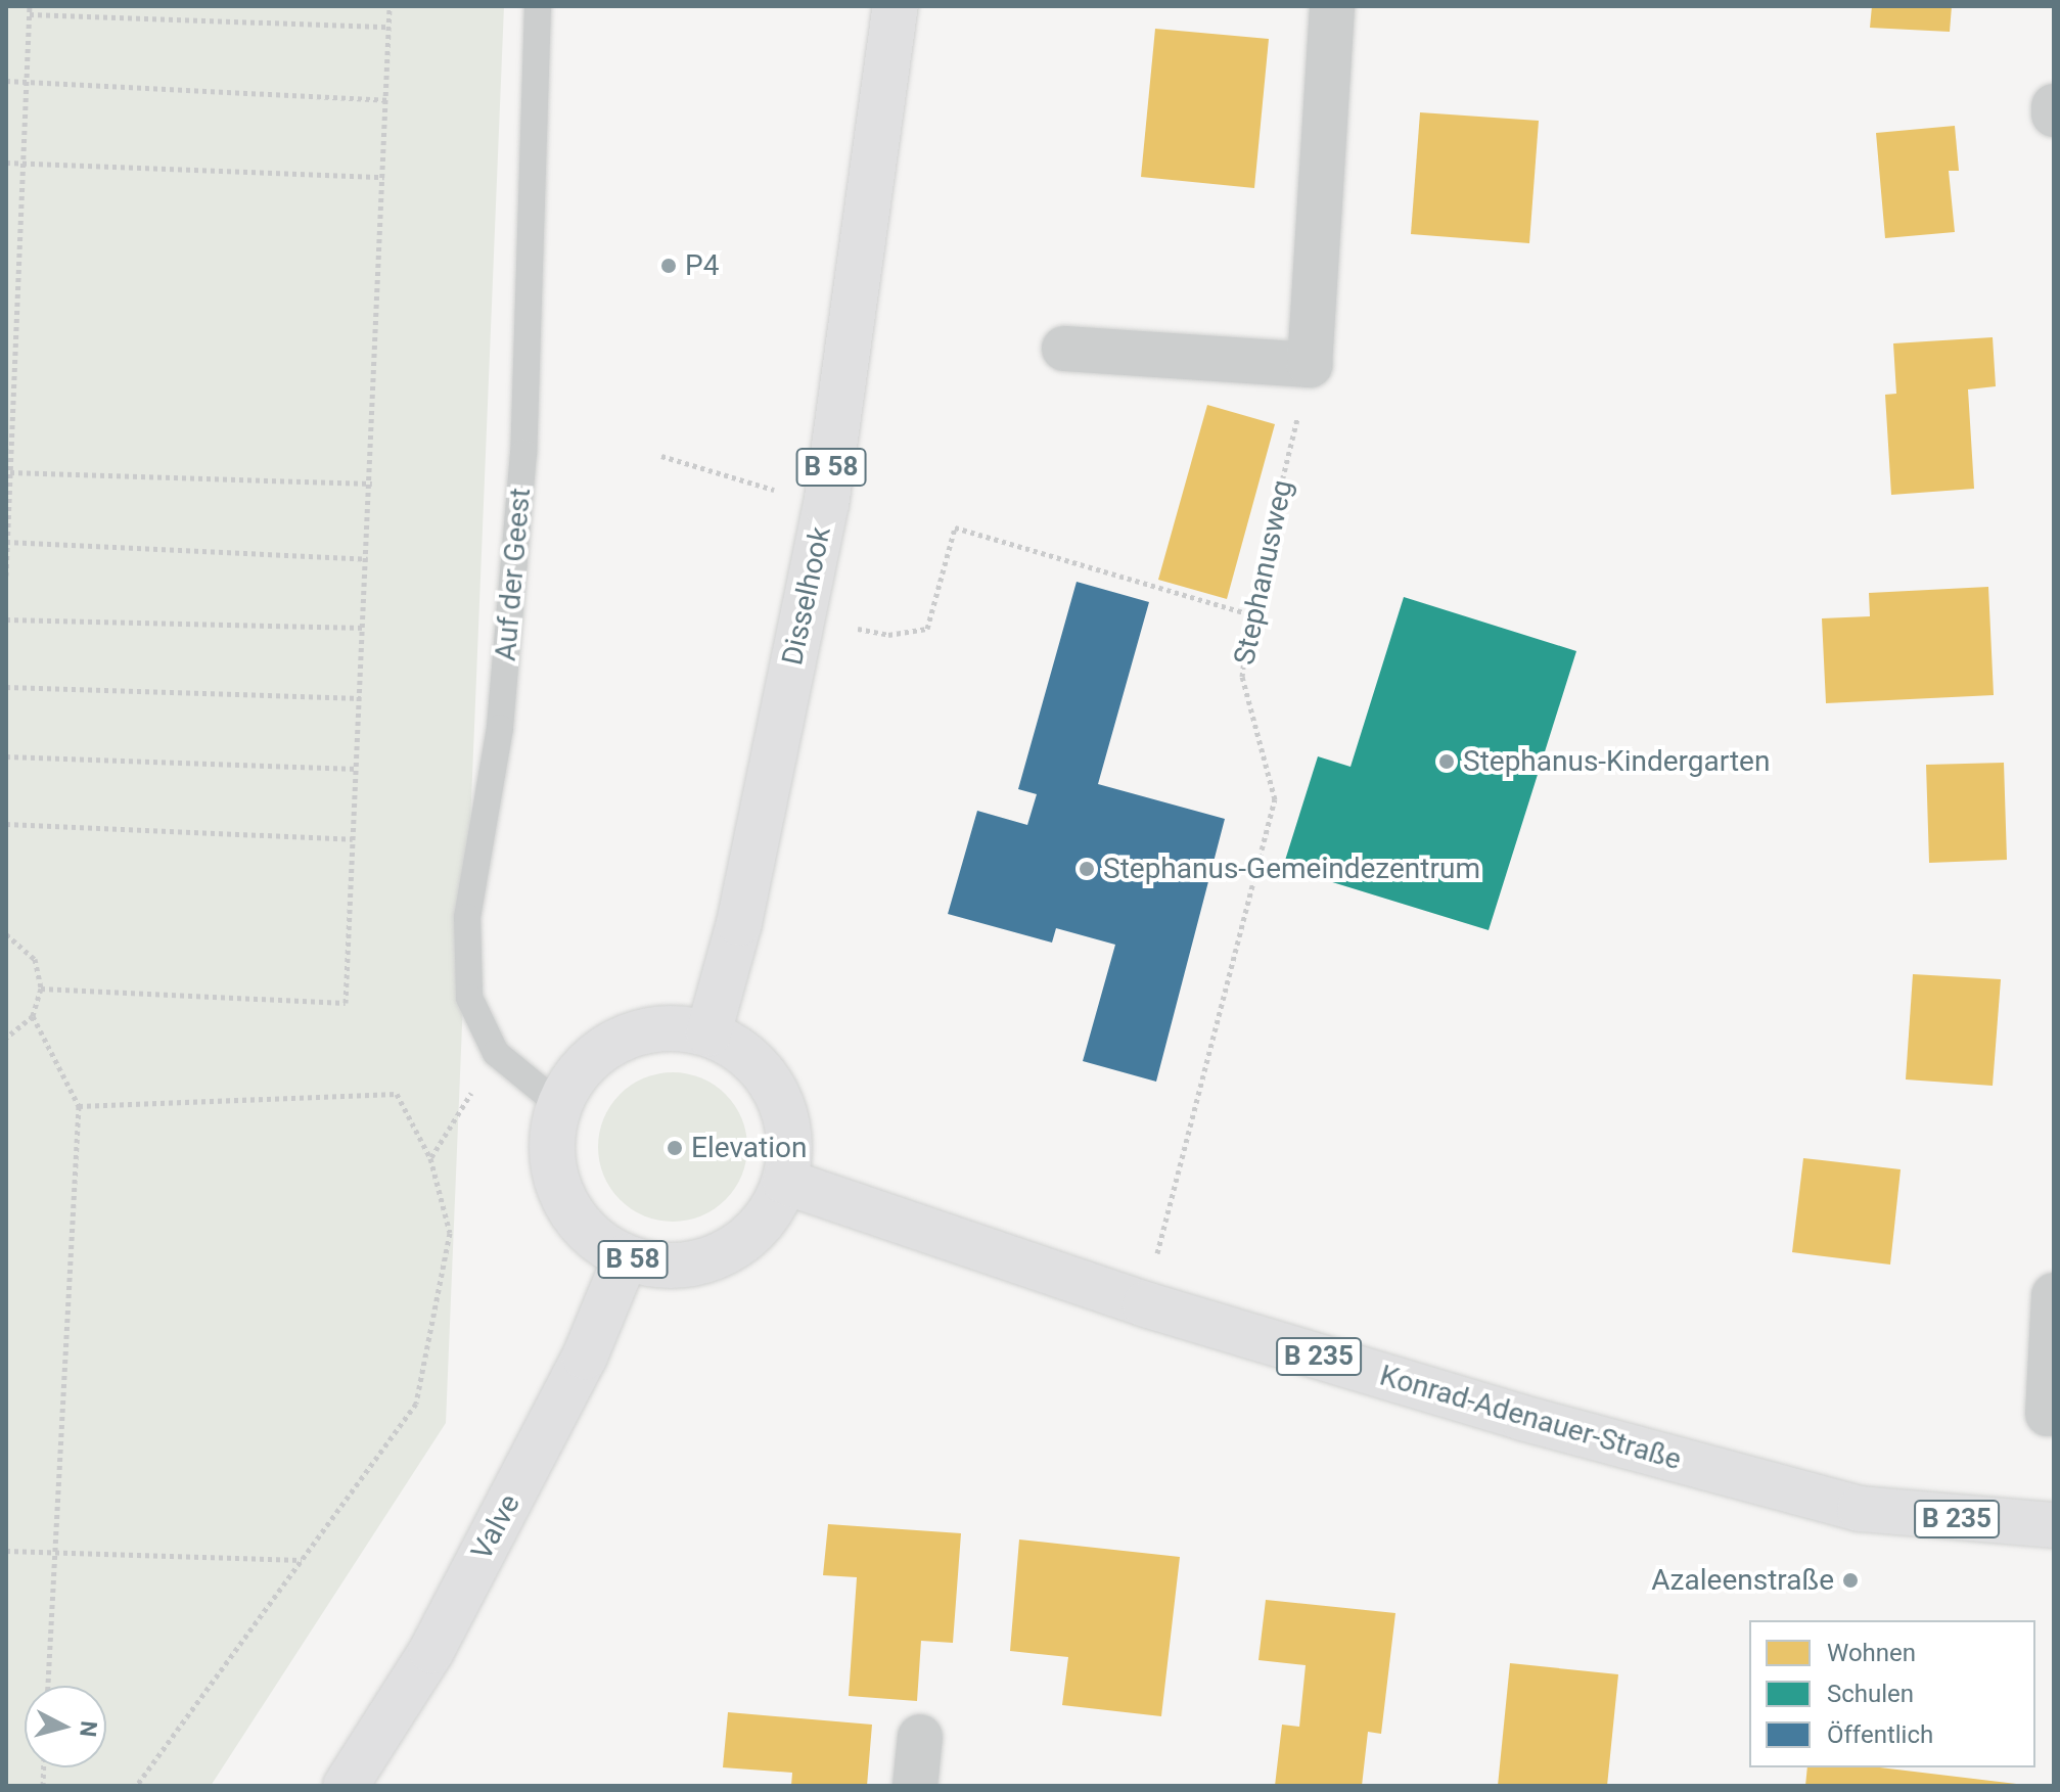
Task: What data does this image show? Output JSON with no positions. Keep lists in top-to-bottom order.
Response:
{
  "streets": {
    "main road": [
      "B 58",
      "Disselhook",
      "B 235",
      "Konrad-Adenauer-Straße",
      "Valve"
    ],
    "lane": ["Auf der Geest"],
    "path": ["Stephanusweg"]
  },
  "crossings": [
    ["B 58", "Auf der Geest"],
    ["B 58", "Disselhook"],
    ["B 58", "Konrad-Adenauer-Straße"],
    ["B 58", "Valve"],
    ["Stephanusweg", "Konrad-Adenauer-Straße"],
    ["Auf der Geest", "Disselhook"],
    ["Auf der Geest", "Konrad-Adenauer-Straße"],
    ["Auf der Geest", "Valve"],
    ["Disselhook", "Konrad-Adenauer-Straße"],
    ["Disselhook", "Valve"],
    ["Konrad-Adenauer-Straße", "Valve"]
  ],
  "places": [
    "P4",
    "Stephanus-Kindergarten",
    "Stephanus-Gemeindezentrum",
    "Elevation",
    "Azaleenstraße"
  ],
  "legend": ["Wohnen", "Schulen", "Öffentlich"],
  "north": "right"
}
